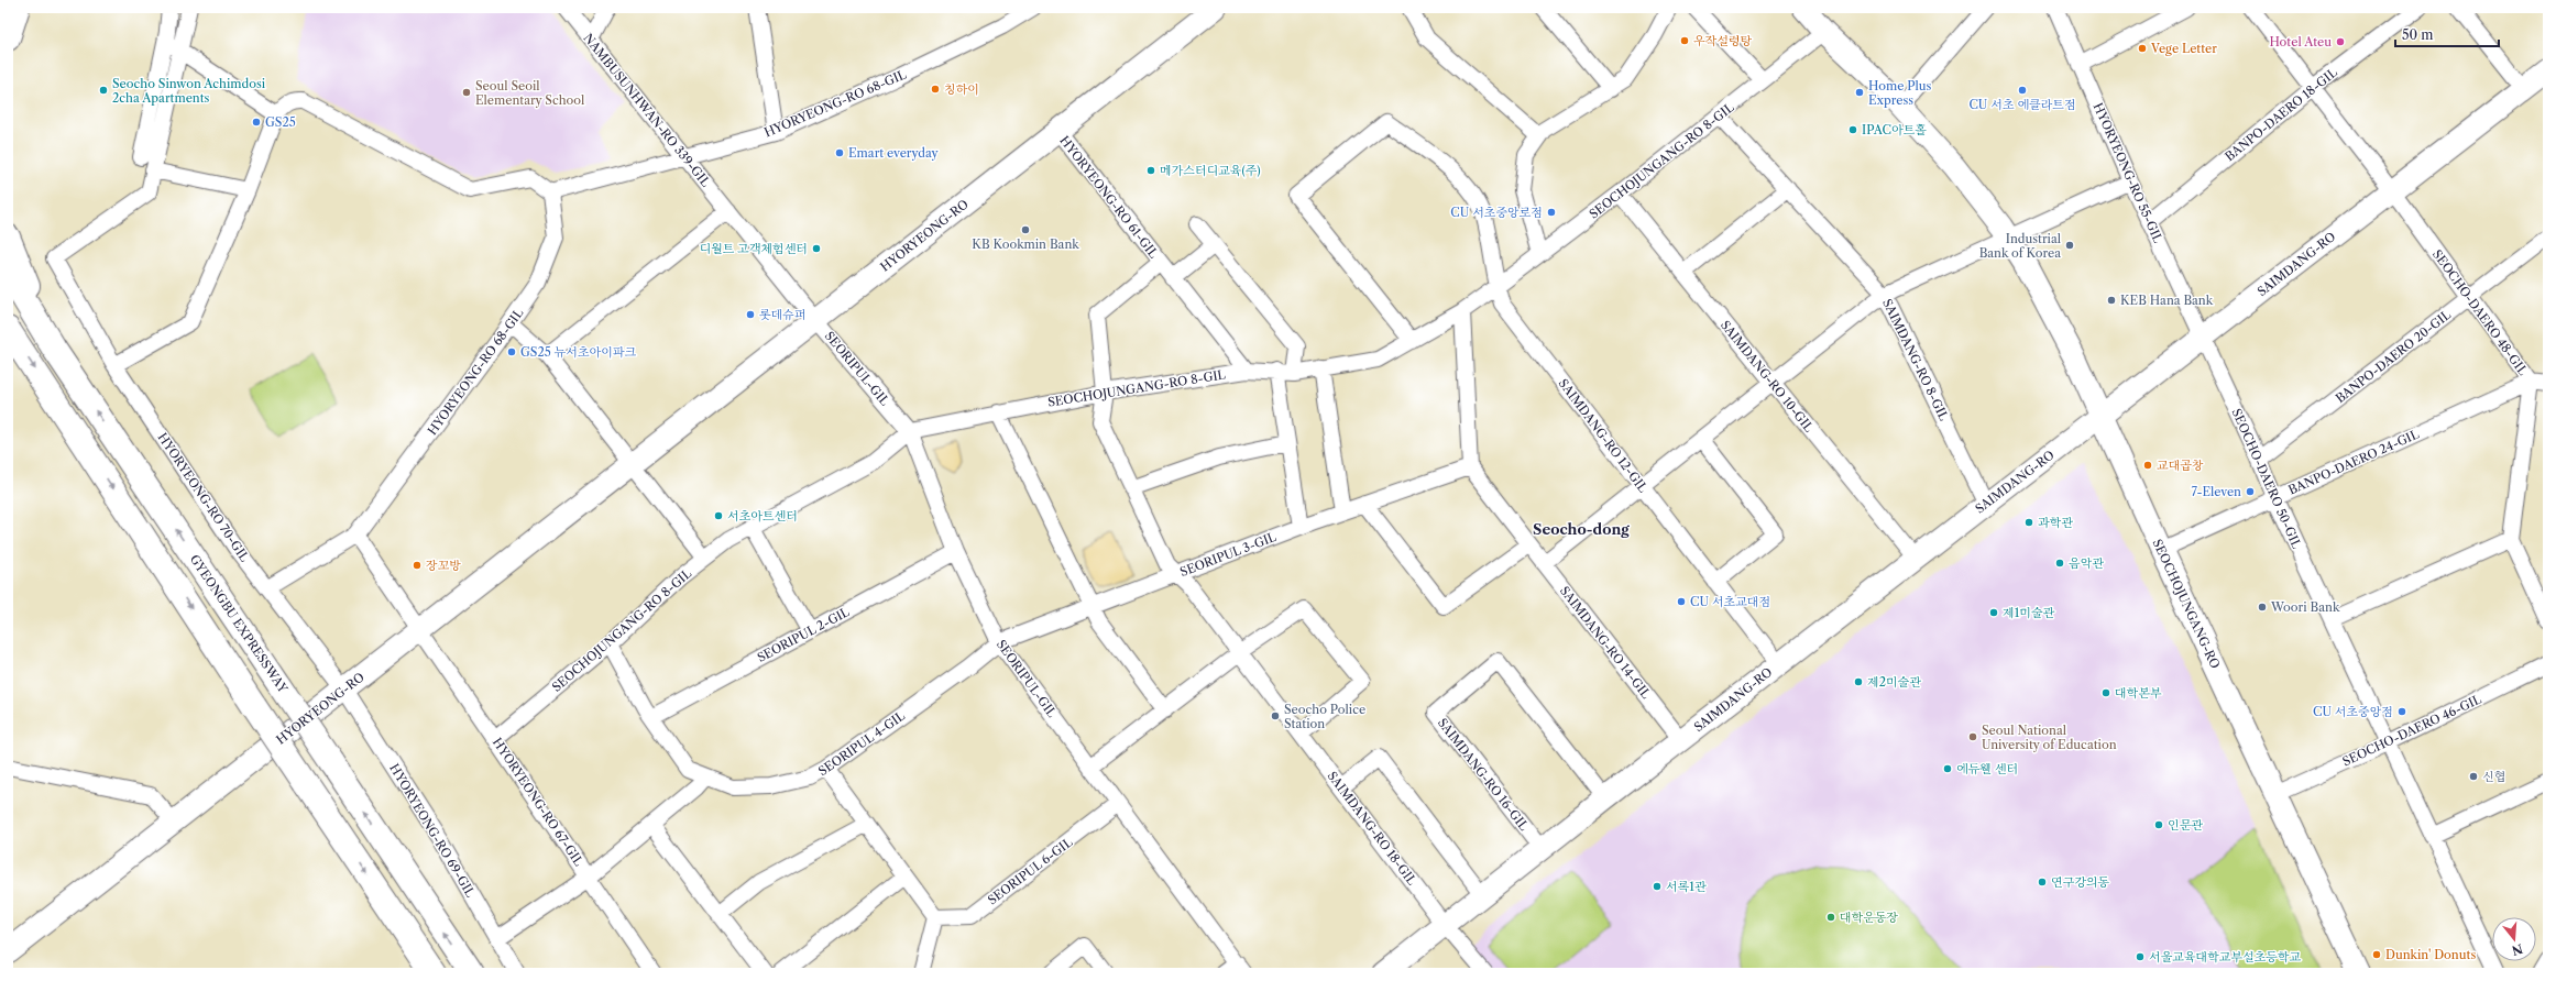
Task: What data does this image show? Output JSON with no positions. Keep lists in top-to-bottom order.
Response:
{
  "streets": {
    "highway": ["GYEONGBU EXPRESSWAY"],
    "main road": ["HYORYEONG-RO", "SAIMDANG-RO", "SEOCHOJUNGANG-RO"],
    "street": [
      "HYORYEONG-RO 68-GIL",
      "NAMBUSUNHWAN-RO 339-GIL",
      "BANPO-DAERO 18-GIL",
      "SEOCHOJUNGANG-RO 8-GIL",
      "HYORYEONG-RO 55-GIL",
      "HYORYEONG-RO 61-GIL",
      "SEOCHO-DAERO 48-GIL",
      "BANPO-DAERO 20-GIL",
      "SAIMDANG-RO 8-GIL",
      "SEORIPUL-GIL",
      "SAIMDANG-RO 10-GIL",
      "SAIMDANG-RO 12-GIL",
      "BANPO-DAERO 24-GIL",
      "SEOCHO-DAERO 50-GIL",
      "HYORYEONG-RO 70-GIL",
      "SEORIPUL 3-GIL",
      "SEORIPUL 2-GIL",
      "SAIMDANG-RO 14-GIL",
      "SEOCHO-DAERO 46-GIL",
      "SEORIPUL 4-GIL",
      "SAIMDANG-RO 16-GIL",
      "HYORYEONG-RO 67-GIL",
      "SAIMDANG-RO 18-GIL",
      "HYORYEONG-RO 69-GIL",
      "SEORIPUL 6-GIL"
    ]
  },
  "crossings": [
    ["HYORYEONG-RO 68-GIL", "NAMBUSUNHWAN-RO 339-GIL"],
    ["HYORYEONG-RO 68-GIL", "HYORYEONG-RO 70-GIL"],
    ["NAMBUSUNHWAN-RO 339-GIL", "HYORYEONG-RO"],
    ["NAMBUSUNHWAN-RO 339-GIL", "SEORIPUL-GIL"],
    ["BANPO-DAERO 18-GIL", "HYORYEONG-RO 55-GIL"],
    ["BANPO-DAERO 18-GIL", "SEOCHO-DAERO 48-GIL"],
    ["SEOCHOJUNGANG-RO 8-GIL", "HYORYEONG-RO 61-GIL"],
    ["SEOCHOJUNGANG-RO 8-GIL", "SAIMDANG-RO 8-GIL"],
    ["SEOCHOJUNGANG-RO 8-GIL", "SEORIPUL-GIL"],
    ["SEOCHOJUNGANG-RO 8-GIL", "SAIMDANG-RO 10-GIL"],
    ["SEOCHOJUNGANG-RO 8-GIL", "SAIMDANG-RO 12-GIL"],
    ["SEOCHOJUNGANG-RO 8-GIL", "SEOCHOJUNGANG-RO"],
    ["SEOCHOJUNGANG-RO 8-GIL", "SEORIPUL 4-GIL"],
    ["SEOCHOJUNGANG-RO 8-GIL", "HYORYEONG-RO 67-GIL"],
    ["SEOCHOJUNGANG-RO 8-GIL", "SAIMDANG-RO 18-GIL"],
    ["HYORYEONG-RO 55-GIL", "SAIMDANG-RO"],
    ["HYORYEONG-RO 55-GIL", "SEOCHO-DAERO 50-GIL"],
    ["HYORYEONG-RO 61-GIL", "HYORYEONG-RO"],
    ["HYORYEONG-RO 61-GIL", "SAIMDANG-RO 18-GIL"],
    ["HYORYEONG-RO", "SEORIPUL-GIL"],
    ["HYORYEONG-RO", "HYORYEONG-RO 70-GIL"],
    ["HYORYEONG-RO", "HYORYEONG-RO 67-GIL"],
    ["HYORYEONG-RO", "HYORYEONG-RO 69-GIL"],
    ["SAIMDANG-RO", "SEOCHO-DAERO 48-GIL"],
    ["SAIMDANG-RO", "SAIMDANG-RO 8-GIL"],
    ["SAIMDANG-RO", "SAIMDANG-RO 10-GIL"],
    ["SAIMDANG-RO", "SAIMDANG-RO 12-GIL"],
    ["SAIMDANG-RO", "SEOCHO-DAERO 50-GIL"],
    ["SAIMDANG-RO", "SEOCHOJUNGANG-RO"],
    ["SAIMDANG-RO", "SAIMDANG-RO 14-GIL"],
    ["SAIMDANG-RO", "SAIMDANG-RO 16-GIL"],
    ["SAIMDANG-RO", "SAIMDANG-RO 18-GIL"],
    ["SEOCHO-DAERO 48-GIL", "BANPO-DAERO 20-GIL"],
    ["SEOCHO-DAERO 48-GIL", "BANPO-DAERO 24-GIL"],
    ["BANPO-DAERO 20-GIL", "SEOCHO-DAERO 50-GIL"],
    ["SEORIPUL-GIL", "SEORIPUL 3-GIL"],
    ["SEORIPUL-GIL", "SEORIPUL 2-GIL"],
    ["SEORIPUL-GIL", "SEORIPUL 4-GIL"],
    ["SEORIPUL-GIL", "SEORIPUL 6-GIL"],
    ["BANPO-DAERO 24-GIL", "SEOCHO-DAERO 50-GIL"],
    ["BANPO-DAERO 24-GIL", "SEOCHOJUNGANG-RO"],
    ["SEOCHO-DAERO 50-GIL", "SEOCHO-DAERO 46-GIL"],
    ["HYORYEONG-RO 70-GIL", "HYORYEONG-RO 69-GIL"],
    ["SEORIPUL 3-GIL", "SAIMDANG-RO 14-GIL"],
    ["SEORIPUL 3-GIL", "SEORIPUL 4-GIL"],
    ["SEORIPUL 3-GIL", "SAIMDANG-RO 18-GIL"],
    ["SEOCHOJUNGANG-RO", "SEOCHO-DAERO 46-GIL"],
    ["SEORIPUL 2-GIL", "SEORIPUL 4-GIL"]
  ],
  "districts": ["Seocho-dong"],
  "places": [
    "우작설렁탕",
    "Hotel Ateu",
    "Vege Letter",
    "칭하이",
    "Seocho Sinwon Achimdosi 2cha Apartments",
    "CU 서초 에클라트점",
    "Seoul Seoil Elementary School",
    "Home Plus Express",
    "GS25",
    "IPAC아트홀",
    "Emart everyday",
    "메가스터디교육(주)",
    "CU 서초중앙로점",
    "KB Kookmin Bank",
    "Industrial Bank of Korea",
    "디월트 고객체험센터",
    "KEB Hana Bank",
    "롯데슈퍼",
    "GS25 뉴서초아이파크",
    "교대곱창",
    "7-Eleven",
    "서초아트센터",
    "과학관",
    "음악관",
    "장꼬방",
    "CU 서초교대점",
    "Woori Bank",
    "제1미술관",
    "제2미술관",
    "대학본부",
    "CU 서초중앙점",
    "Seocho Police Station",
    "Seoul National University of Education",
    "에듀웰 센터",
    "신협",
    "인문관",
    "연구강의동",
    "서록1관",
    "대학운동장",
    "Dunkin' Donuts",
    "서울교육대학교부설초등학교"
  ],
  "scale_bar": "50 m",
  "north": "bottom"
}
